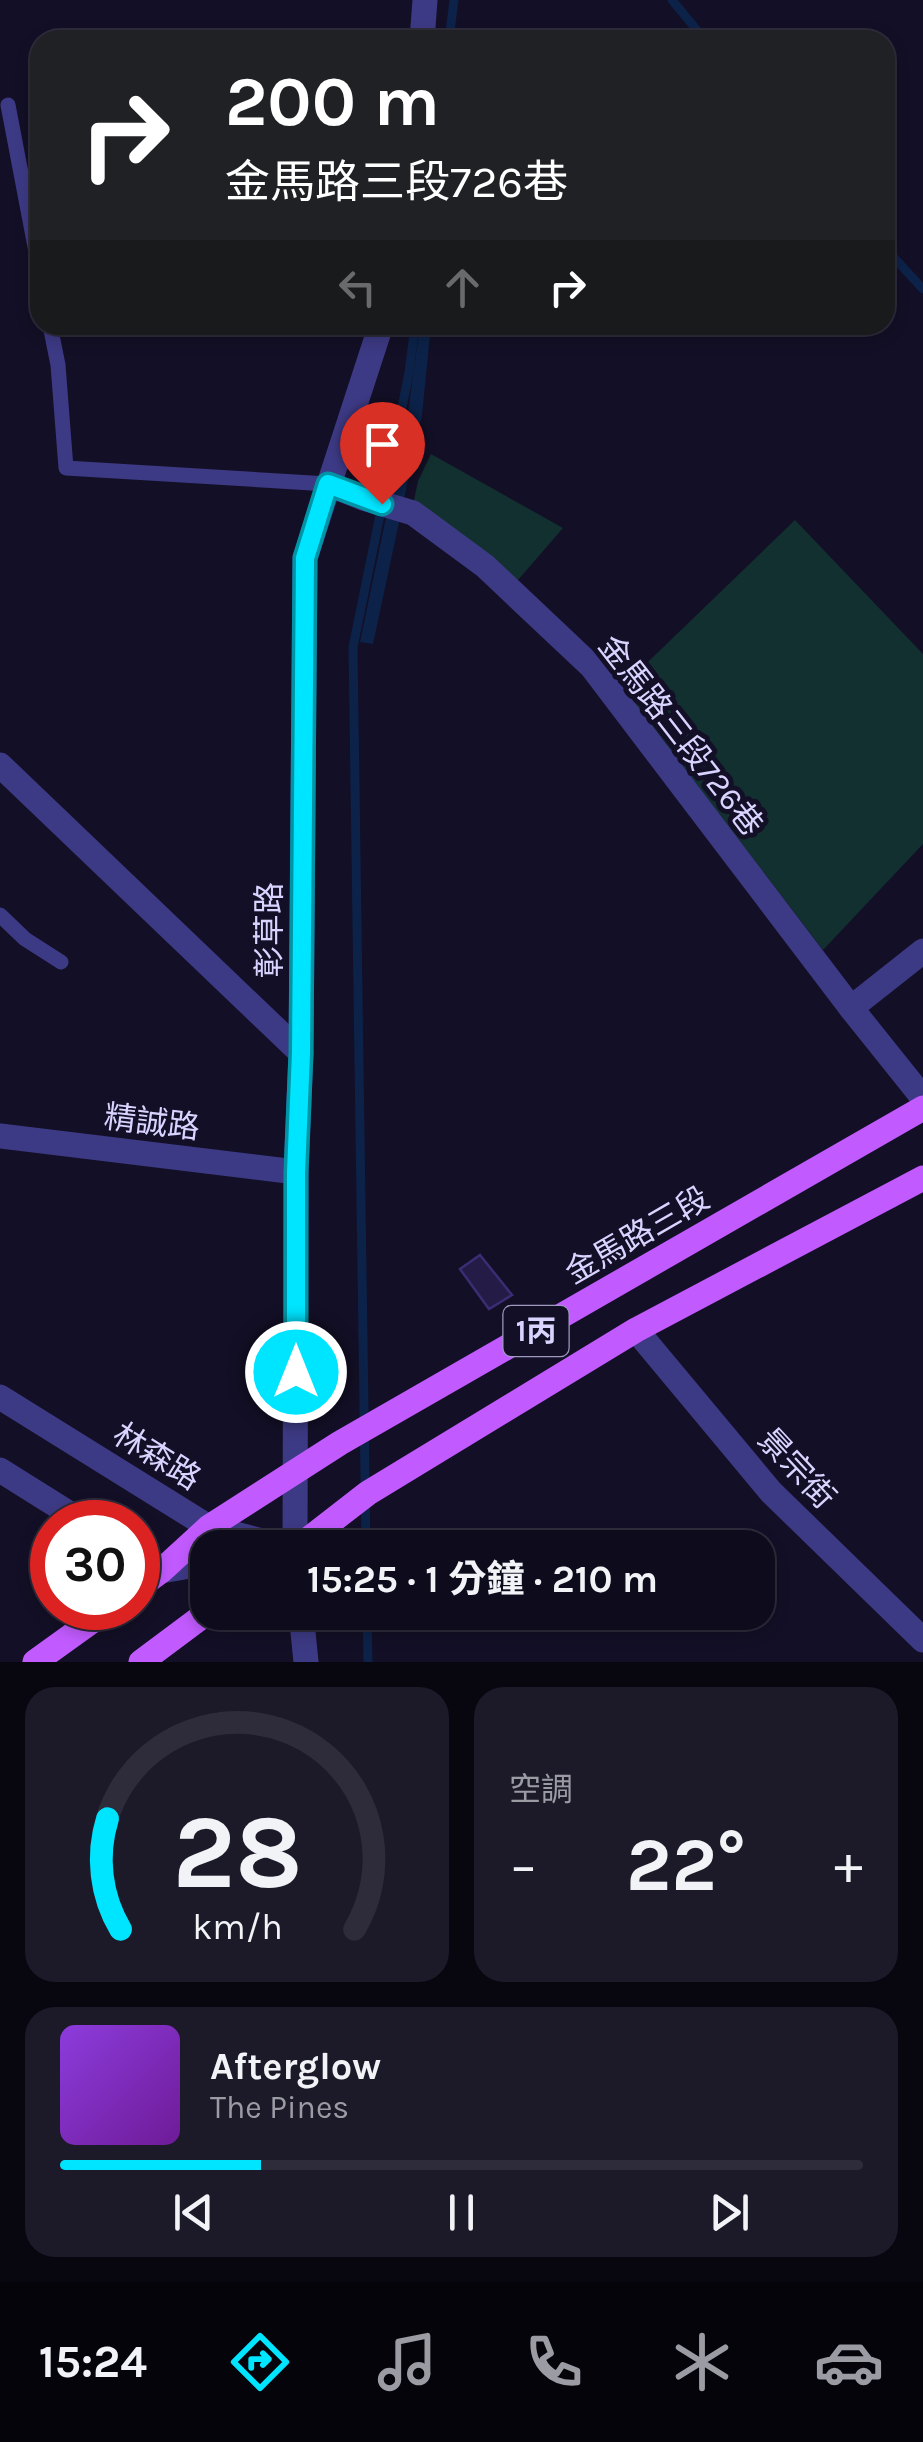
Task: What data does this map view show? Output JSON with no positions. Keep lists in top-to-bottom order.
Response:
{
  "streets": {
    "main road": ["金馬路三段", "1丙"],
    "street": [
      "金馬路三段726巷",
      "彰草路",
      "精誠路",
      "林森路",
      "景宗街"
    ]
  },
  "crossings": [
    ["金馬路三段726巷", "彰草路"],
    ["彰草路", "精誠路"],
    ["彰草路", "金馬路三段"],
    ["金馬路三段", "林森路"],
    ["1丙", "景宗街"]
  ],
  "page": {
    "turn": ["200 m", "金馬路三段726巷"],
    "limit": "30",
    "trip": "15:25 · 1 分鐘 · 210 m",
    "tile": "空調",
    "heat": ["−", "22°", "+"],
    "song": ["Afterglow", "The Pines"],
    "tabs": "15:24",
    "gauge": ["28", "km/h"]
  }
}
